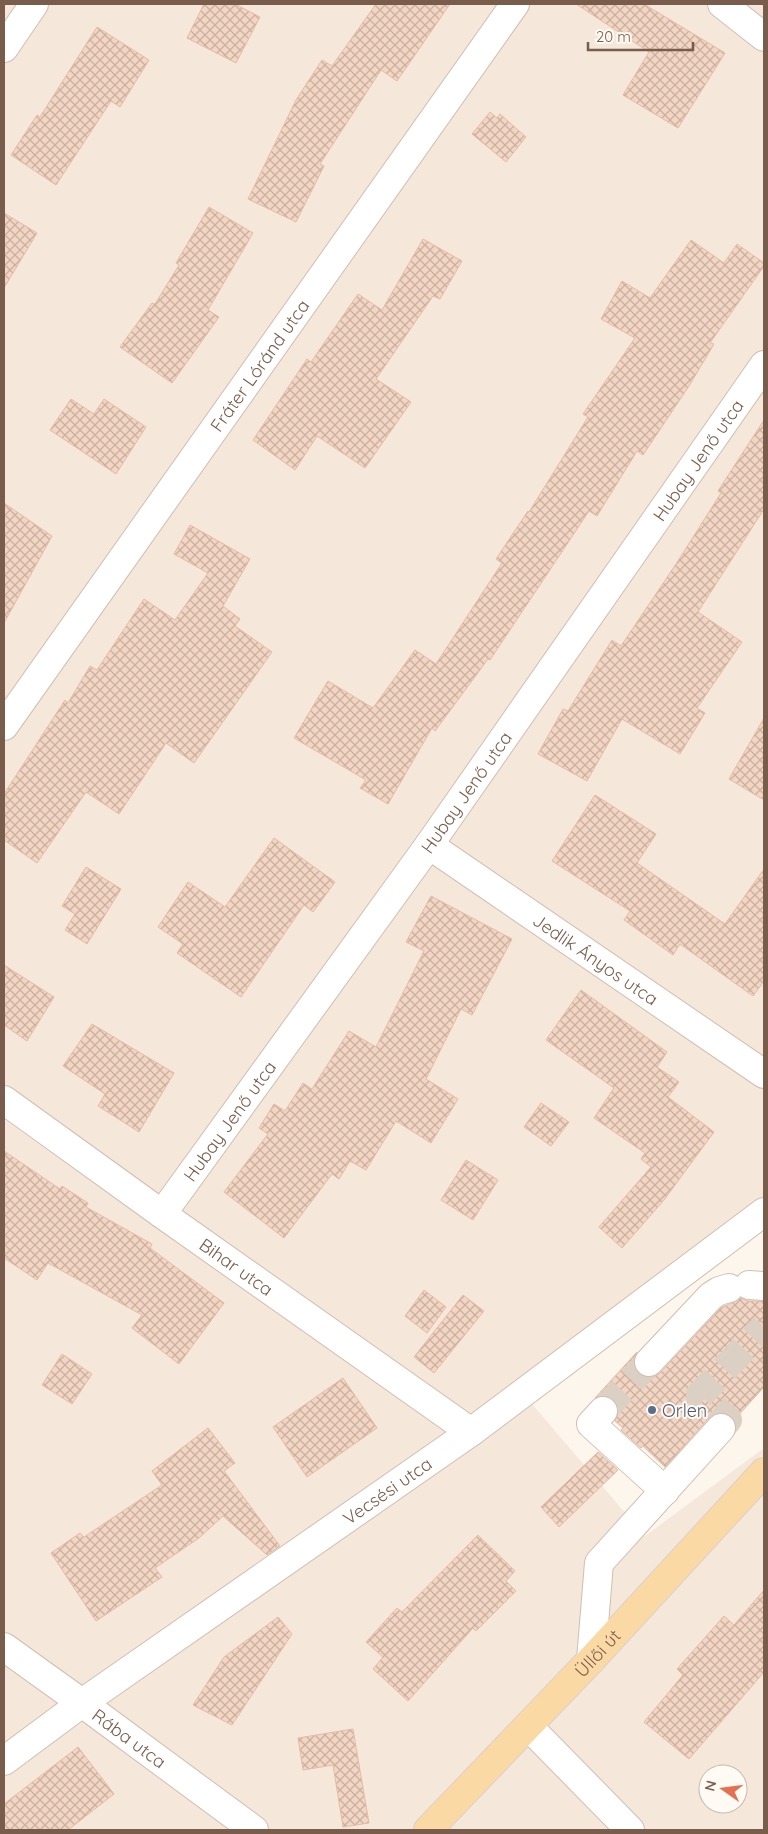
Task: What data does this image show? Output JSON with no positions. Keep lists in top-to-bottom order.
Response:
{
  "streets": {
    "main road": ["Üllői út"],
    "street": [
      "Fráter Lóránd utca",
      "Hubay Jenő utca",
      "Jedlik Ányos utca",
      "Bihar utca",
      "Vecsési utca",
      "Rába utca"
    ]
  },
  "crossings": [
    ["Hubay Jenő utca", "Jedlik Ányos utca"],
    ["Hubay Jenő utca", "Bihar utca"],
    ["Bihar utca", "Vecsési utca"],
    ["Vecsési utca", "Rába utca"]
  ],
  "places": ["Orlen"],
  "scale_bar": "20 m",
  "north": "left"
}
